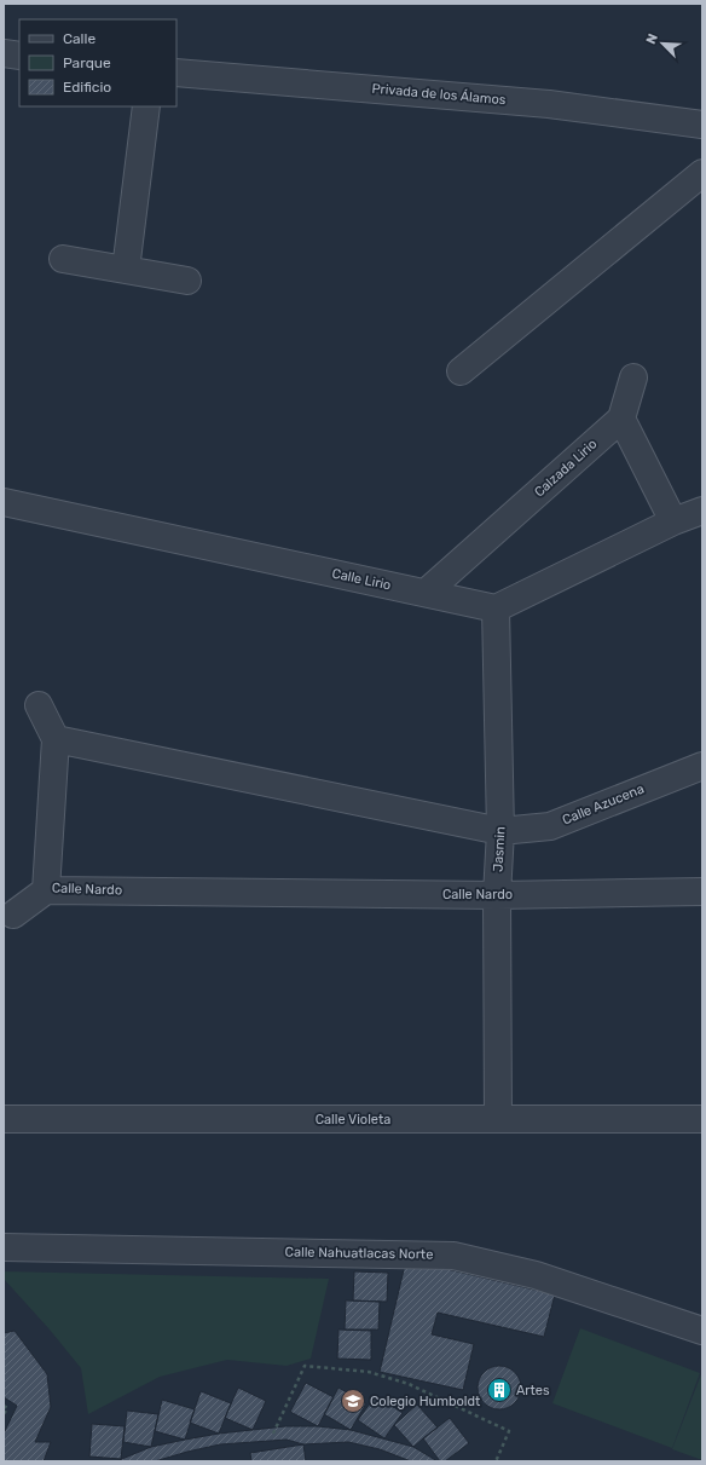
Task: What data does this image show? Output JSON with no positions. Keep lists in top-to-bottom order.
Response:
{
  "streets": {
    "street": [
      "Privada de los Álamos",
      "Calzada Lirio",
      "Calle Lirio",
      "Calle Azucena",
      "Jasmin",
      "Calle Nardo",
      "Calle Violeta",
      "Calle Nahuatlacas Norte"
    ]
  },
  "crossings": [
    ["Calzada Lirio", "Calle Lirio"],
    ["Calle Lirio", "Jasmin"],
    ["Calle Azucena", "Jasmin"],
    ["Jasmin", "Calle Nardo"],
    ["Jasmin", "Calle Violeta"]
  ],
  "places": {
    "building": ["Artes"],
    "school or university": ["Colegio Humboldt"]
  },
  "legend": ["Calle", "Parque", "Edificio"],
  "north": "top left"
}
